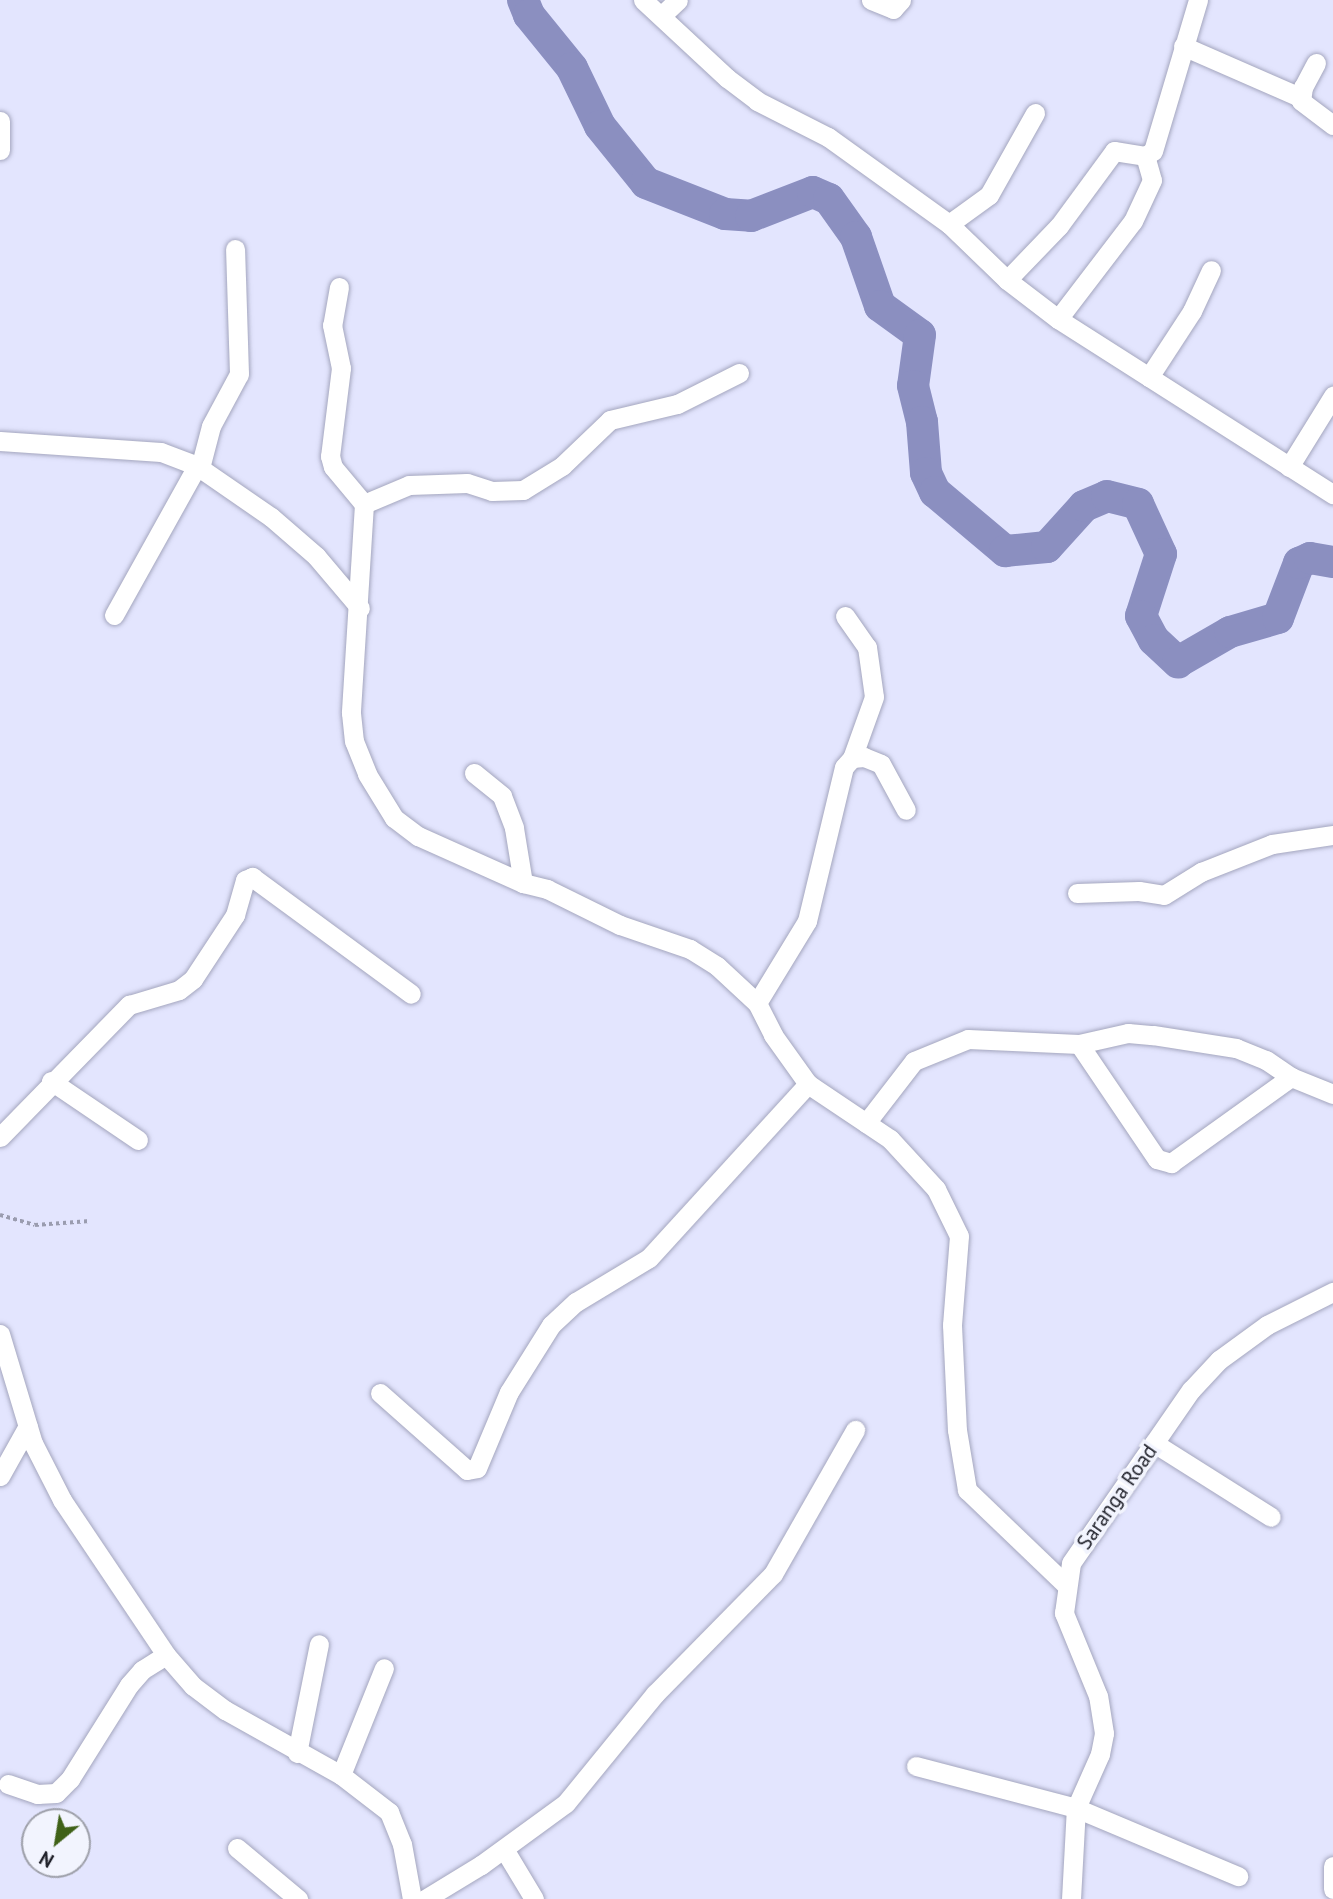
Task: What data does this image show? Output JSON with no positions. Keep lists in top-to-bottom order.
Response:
{
  "streets": {
    "street": ["Saranga Road"]
  },
  "north": "bottom left"
}
